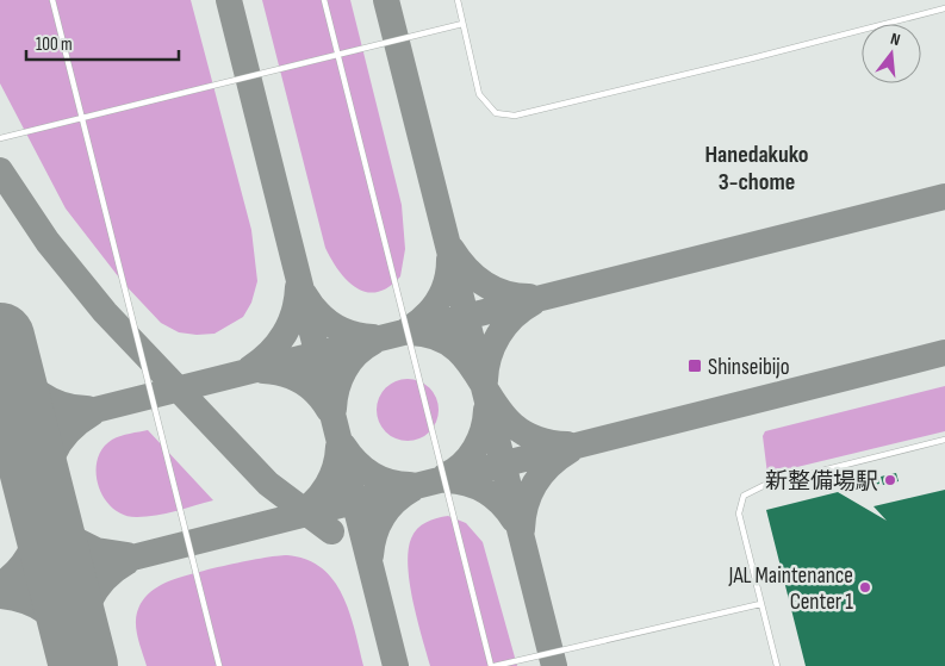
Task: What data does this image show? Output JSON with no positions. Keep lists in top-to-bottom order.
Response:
{
  "districts": ["Hanedakuko 3-chome"],
  "places": {
    "transit": ["Shinseibijo"],
    "other": ["新整備場駅", "JAL Maintenance Center 1"]
  },
  "scale_bar": "100 m",
  "north": "top"
}
